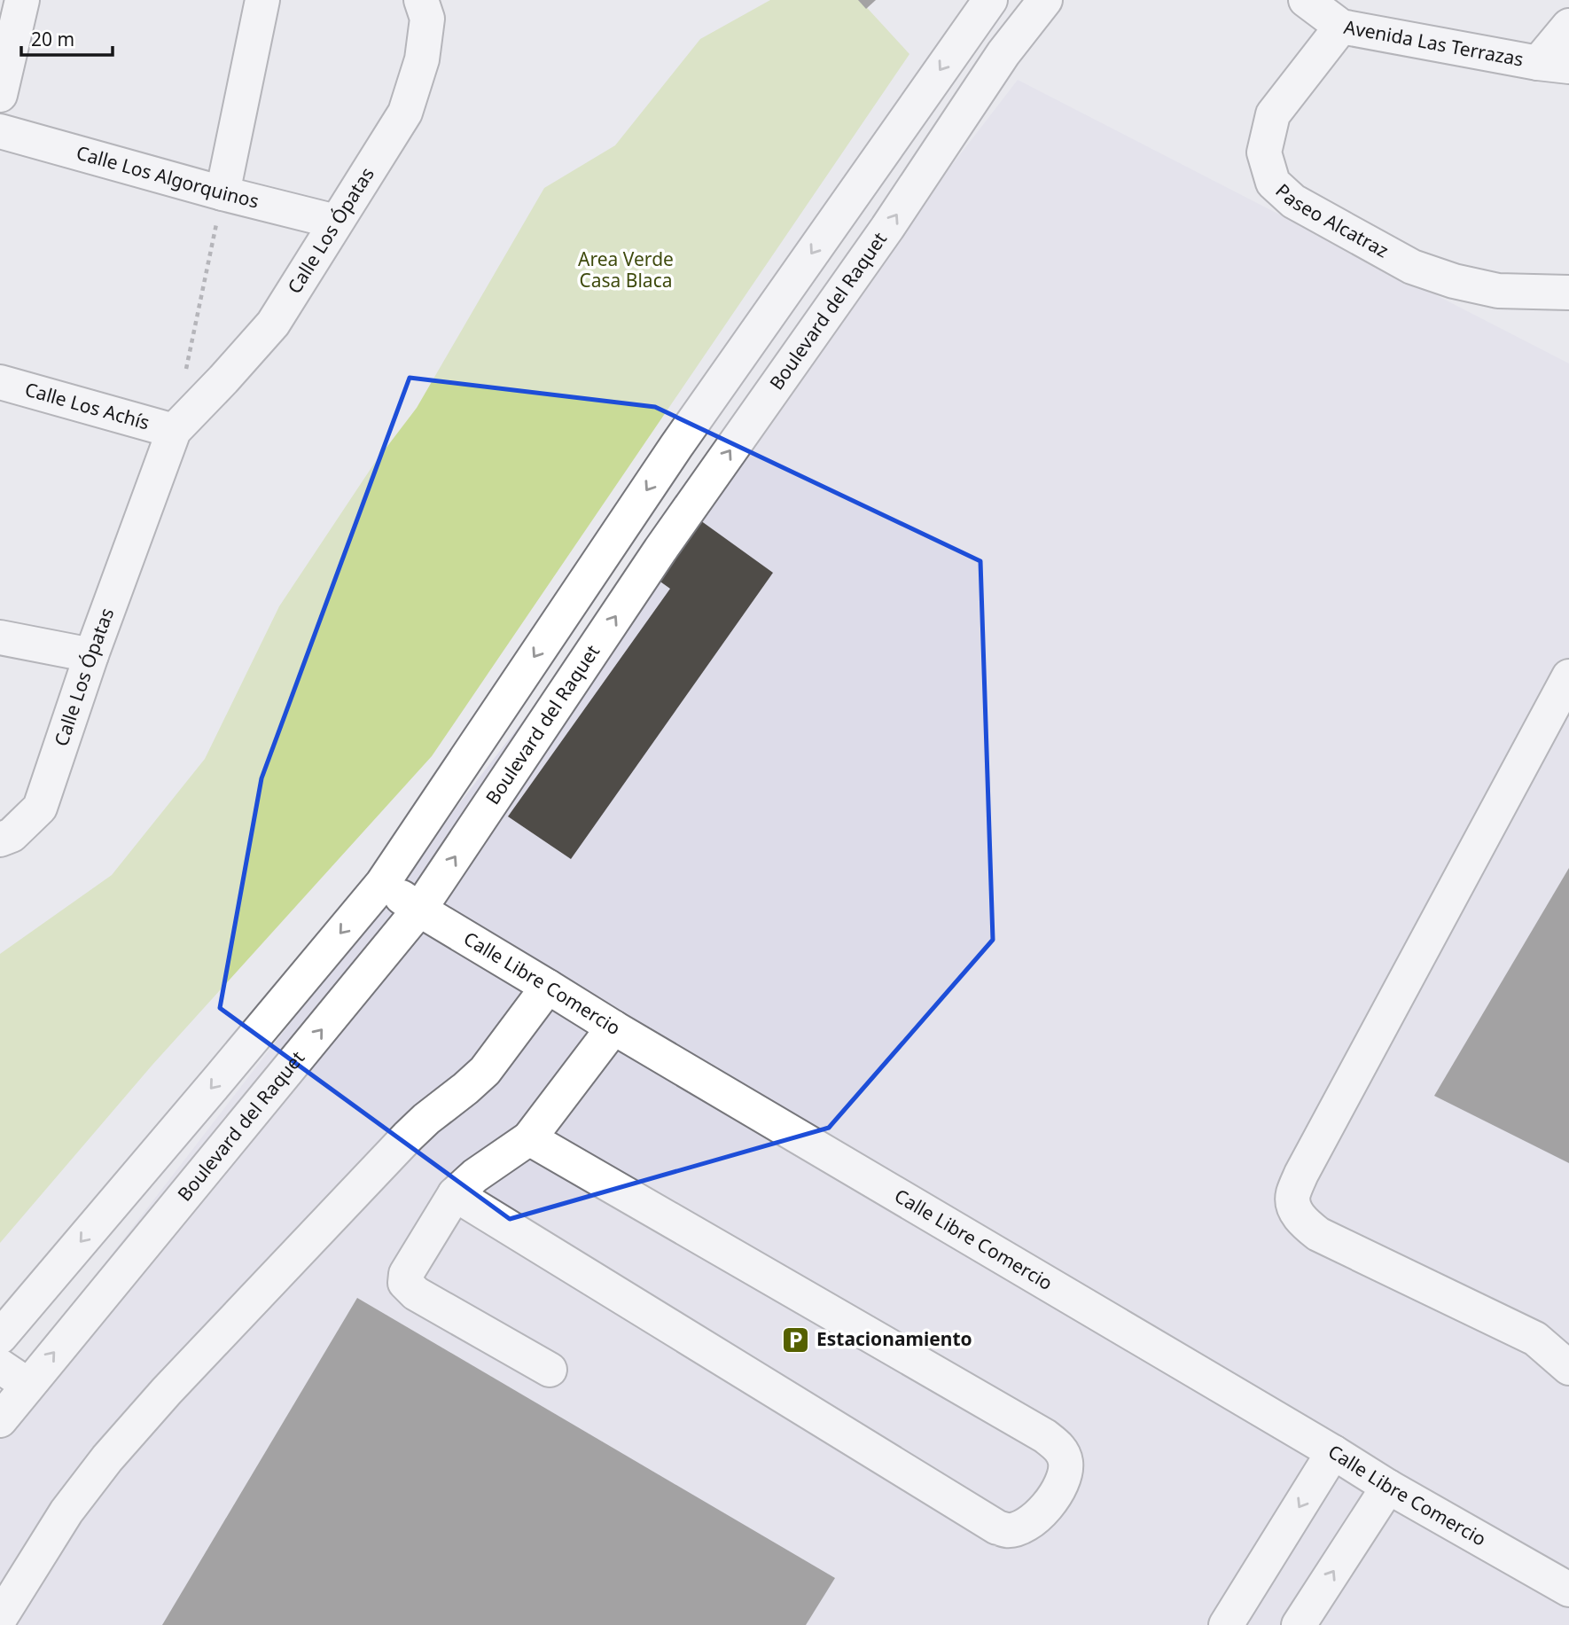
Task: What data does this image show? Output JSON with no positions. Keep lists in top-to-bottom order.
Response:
{
  "streets": {
    "street": [
      "Avenida Las Terrazas",
      "Calle Los Algorquinos",
      "Paseo Alcatraz",
      "Calle Los Ópatas",
      "Boulevard del Raquet",
      "Calle Los Achís",
      "Calle Libre Comercio"
    ]
  },
  "crossings": [
    ["Avenida Las Terrazas", "Paseo Alcatraz"],
    ["Calle Los Algorquinos", "Calle Los Ópatas"],
    ["Calle Los Ópatas", "Calle Los Achís"],
    ["Boulevard del Raquet", "Calle Libre Comercio"]
  ],
  "parks": ["Area Verde Casa Blaca"],
  "places": {
    "parking": ["Estacionamiento"]
  },
  "scale_bar": "20 m"
}
